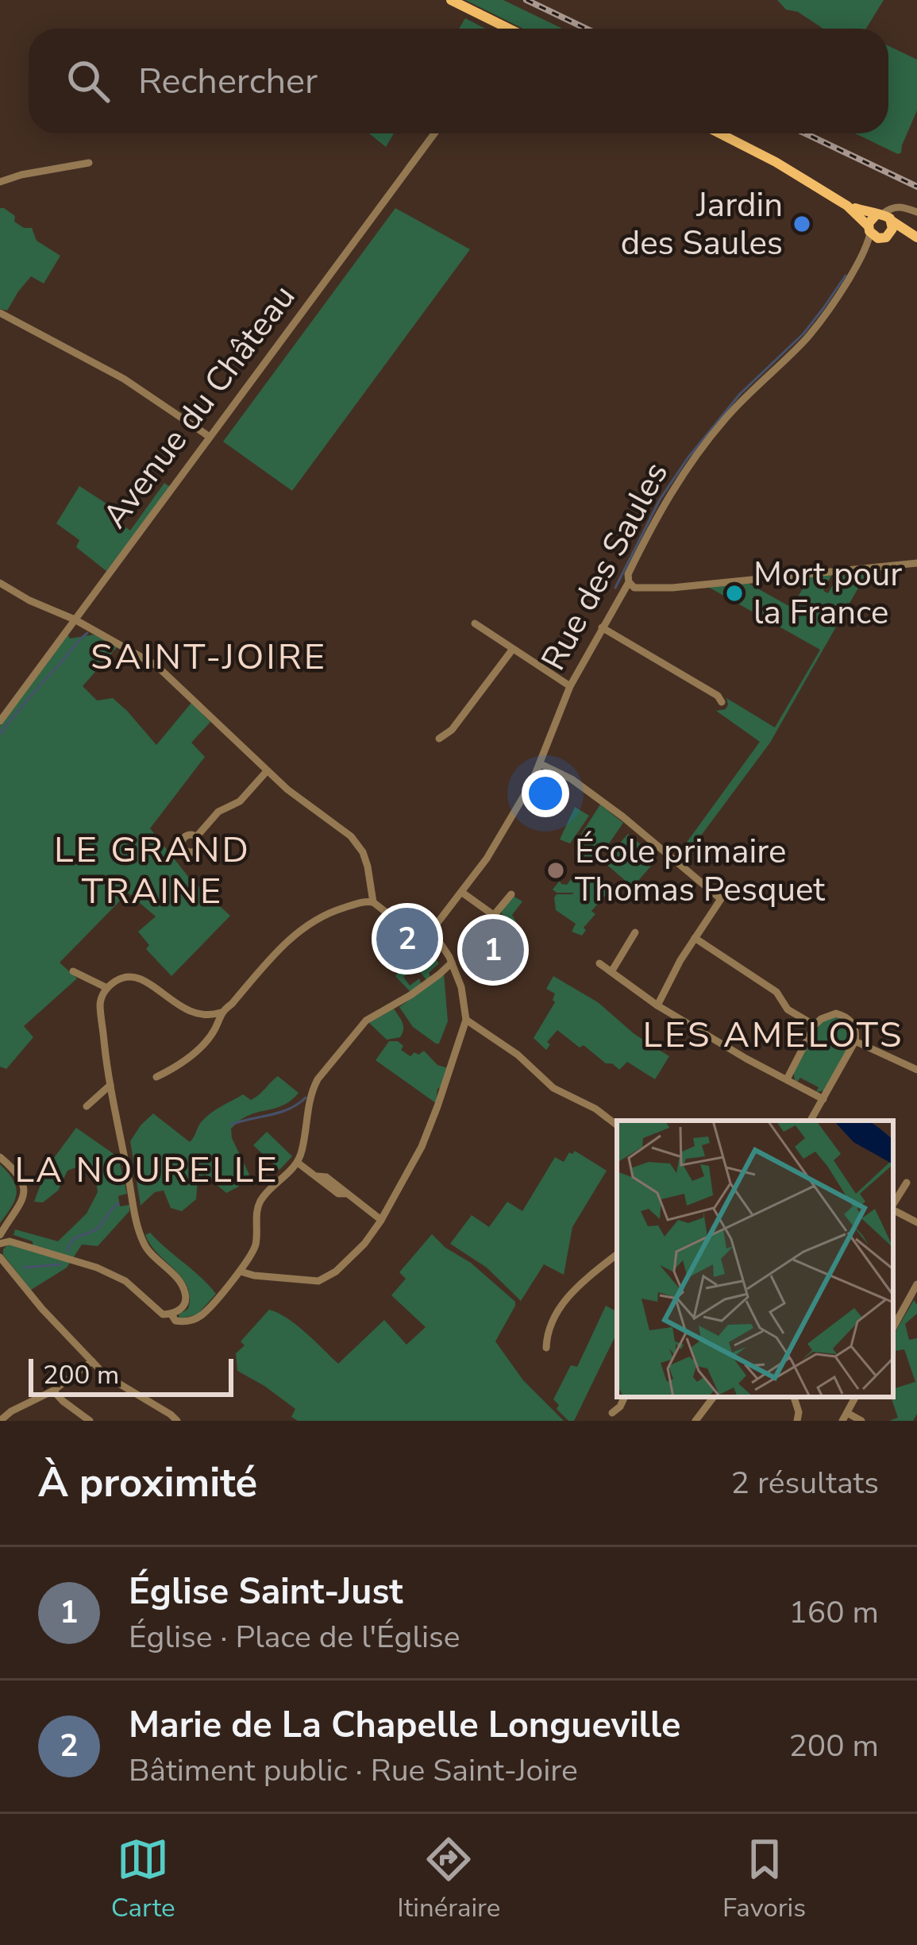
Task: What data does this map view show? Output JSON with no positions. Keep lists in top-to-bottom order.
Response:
{
  "streets": {
    "street": ["Avenue du Château", "Rue des Saules"]
  },
  "districts": [
    "SAINT-JOIRE",
    "LE GRAND TRAINE",
    "LES AMELOTS",
    "LA NOURELLE"
  ],
  "places": ["Jardin des Saules", "Mort pour la France", "École primaire Thomas Pesquet"],
  "scale_bar": "200 m",
  "page": {
    "search": "Rechercher",
    "pins": ["2", "1"],
    "scale": "200 m",
    "heading": ["À proximité", "2 résultats"],
    "list": [
      {
        "mark": "1",
        "name": "Église Saint-Just",
        "note": "Église · Place de l'Église",
        "value": "160 m"
      },
      {
        "mark": "2",
        "name": "Marie de La Chapelle Longueville",
        "note": "Bâtiment public · Rue Saint-Joire",
        "value": "200 m"
      }
    ],
    "nav": ["Carte", "Itinéraire", "Favoris"]
  }
}
